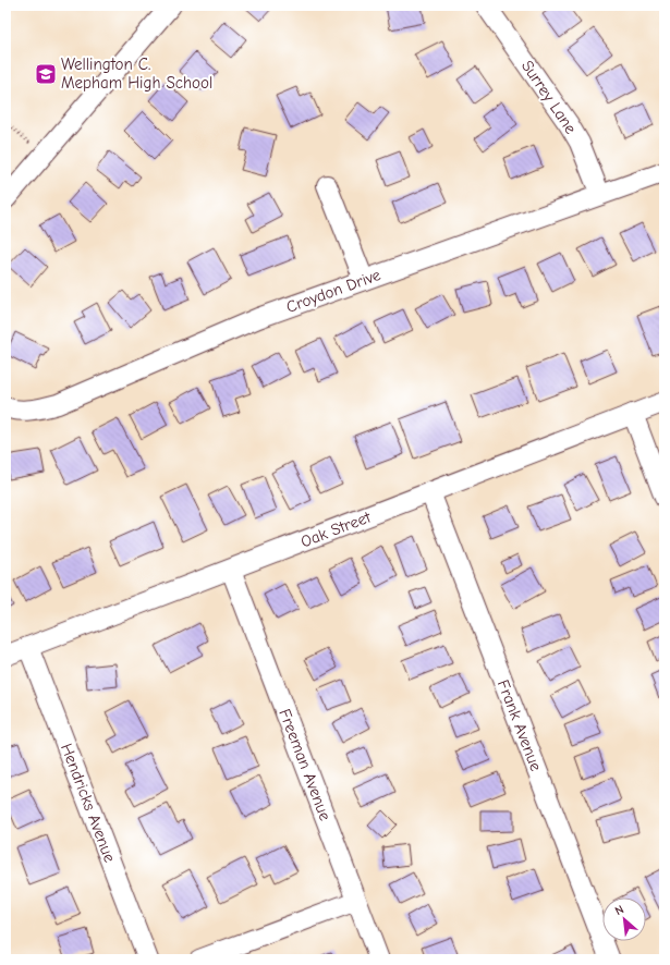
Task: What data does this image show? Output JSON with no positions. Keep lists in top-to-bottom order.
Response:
{
  "streets": {
    "street": [
      "Surrey Lane",
      "Croydon Drive",
      "Oak Street",
      "Frank Avenue",
      "Freeman Avenue",
      "Hendricks Avenue"
    ]
  },
  "crossings": [
    ["Surrey Lane", "Croydon Drive"],
    ["Oak Street", "Frank Avenue"],
    ["Oak Street", "Freeman Avenue"],
    ["Oak Street", "Hendricks Avenue"]
  ],
  "places": {
    "school or university": ["Wellington C. Mepham High School"]
  },
  "north": "top left"
}
